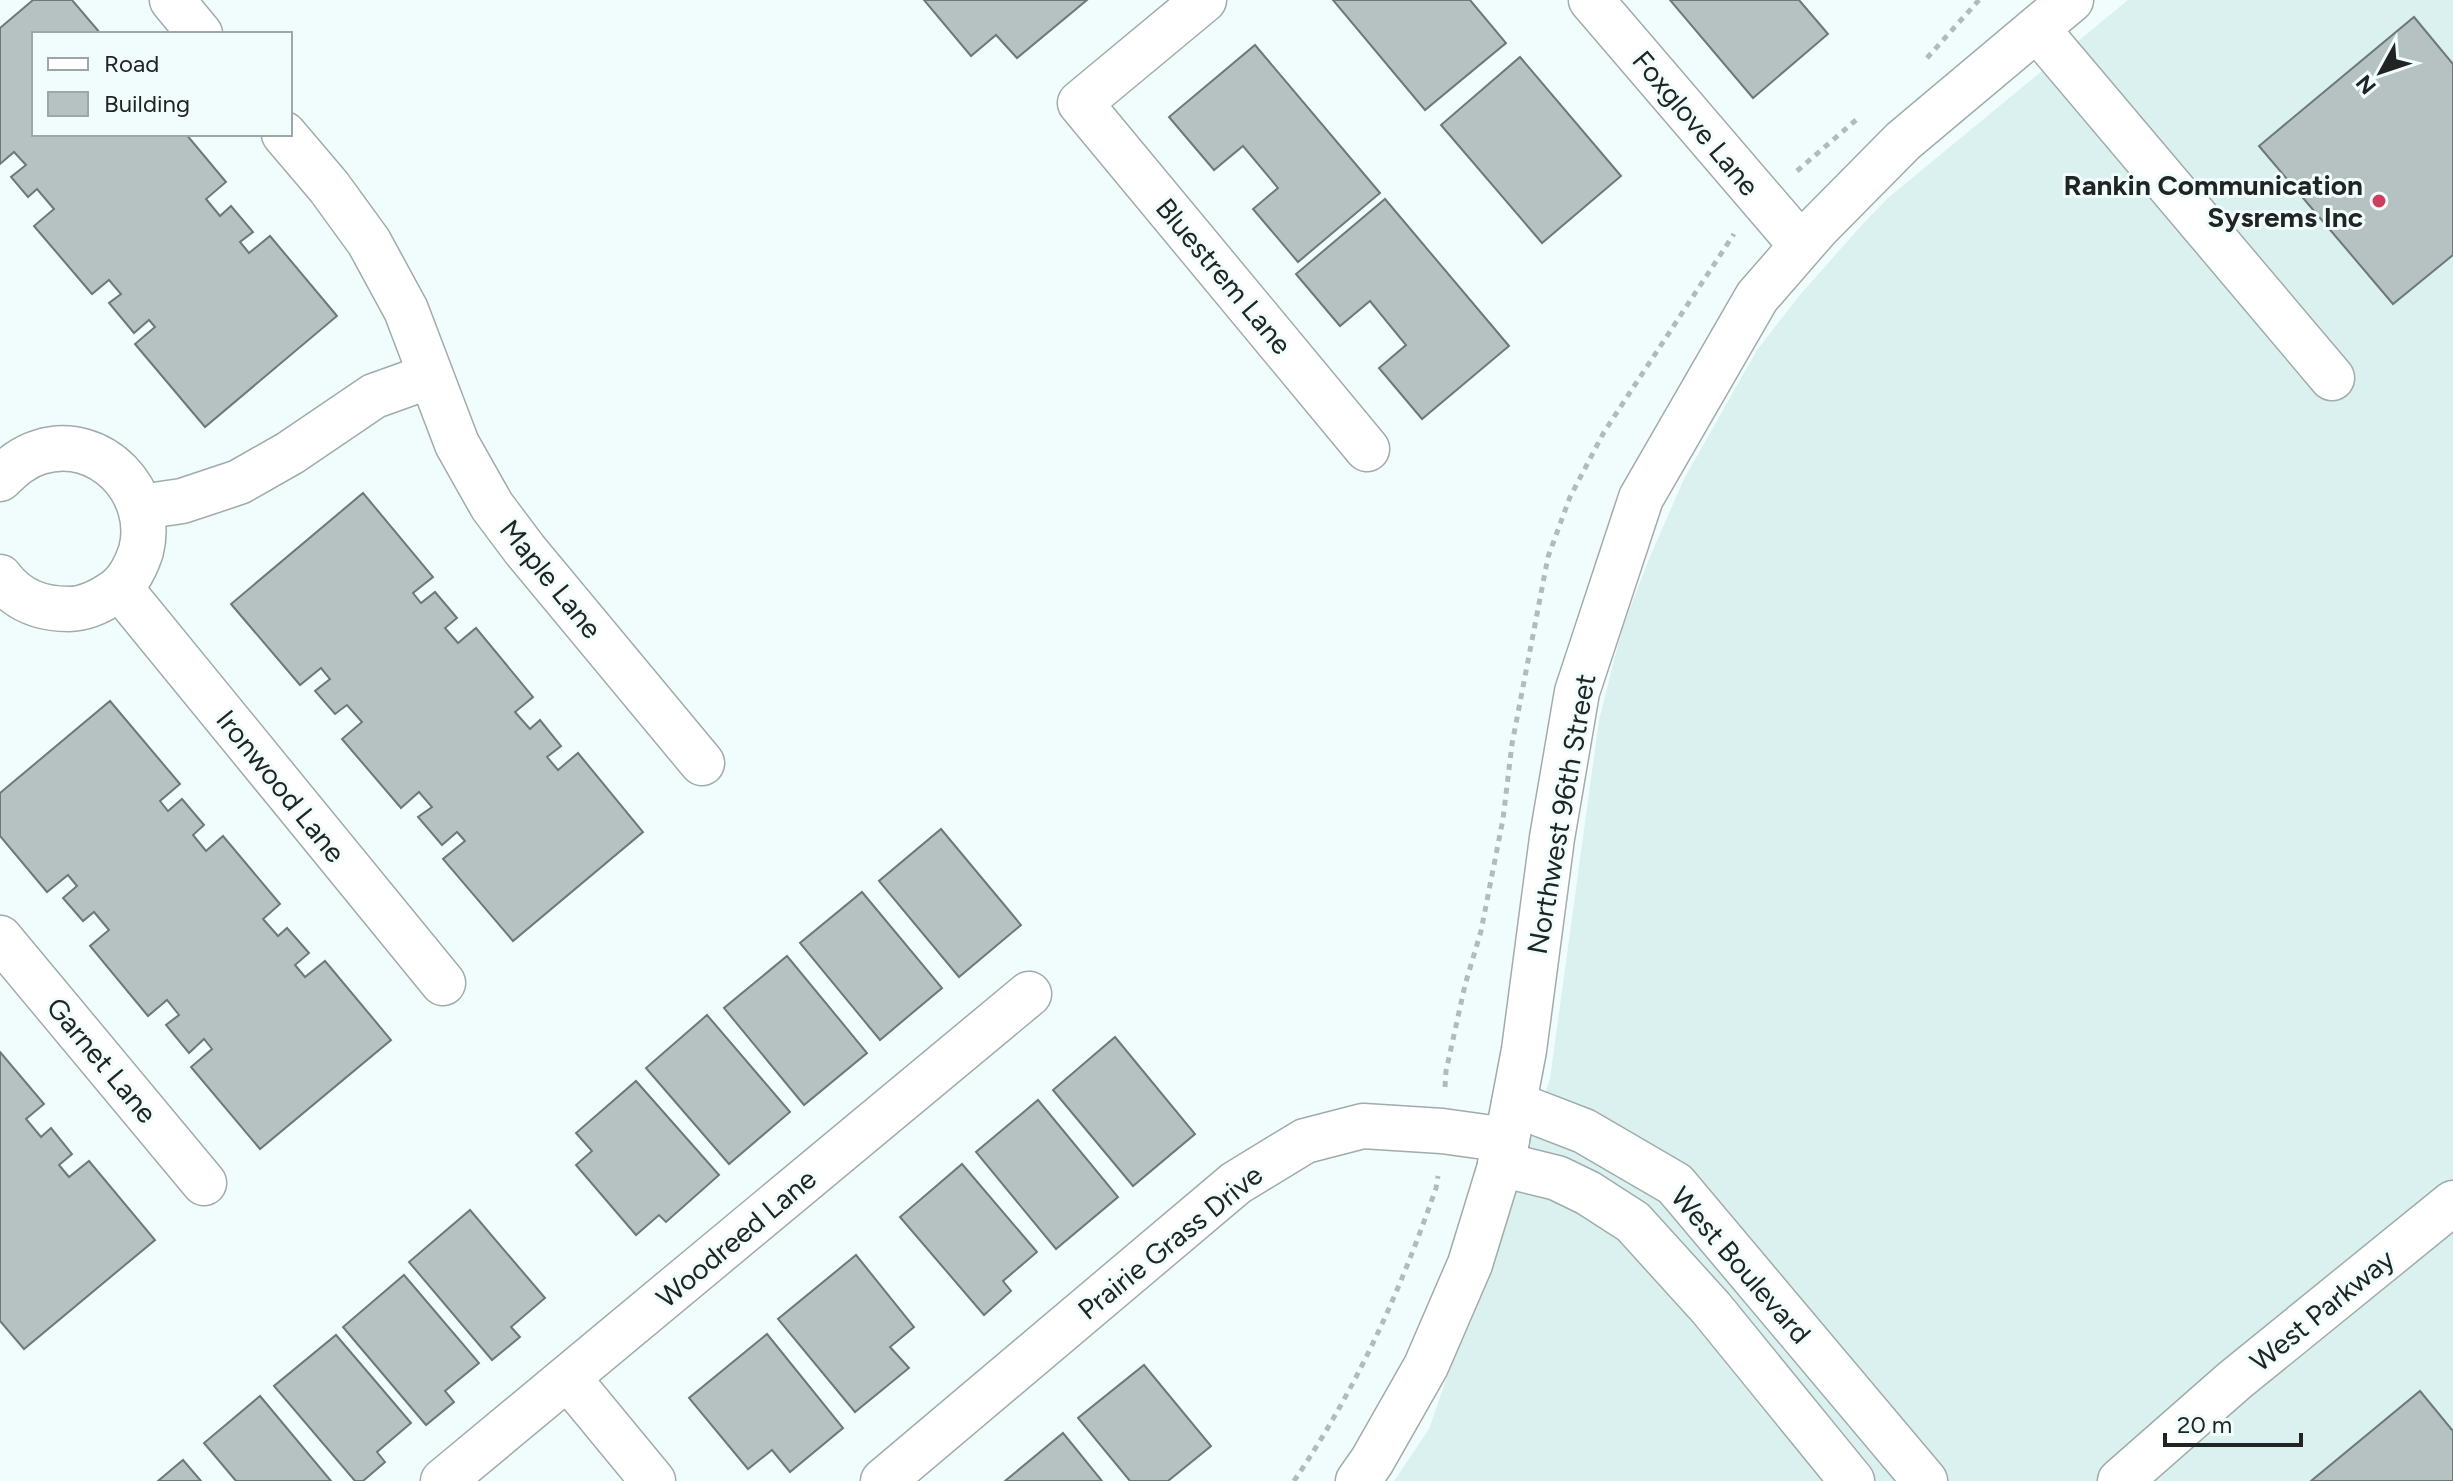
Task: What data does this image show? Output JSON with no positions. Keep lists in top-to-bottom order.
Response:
{
  "streets": {
    "street": [
      "Foxglove Lane",
      "Bluestrem Lane",
      "Maple Lane",
      "Ironwood Lane",
      "Northwest 96th Street",
      "Garnet Lane",
      "Woodreed Lane",
      "Prairie Grass Drive",
      "West Boulevard",
      "West Parkway"
    ]
  },
  "crossings": [
    ["Foxglove Lane", "Northwest 96th Street"],
    ["Northwest 96th Street", "Prairie Grass Drive"],
    ["Northwest 96th Street", "West Boulevard"],
    ["Prairie Grass Drive", "West Boulevard"]
  ],
  "places": ["Rankin Communication Sysrems Inc"],
  "legend": ["Road", "Building"],
  "scale_bar": "20 m",
  "north": "bottom left"
}
